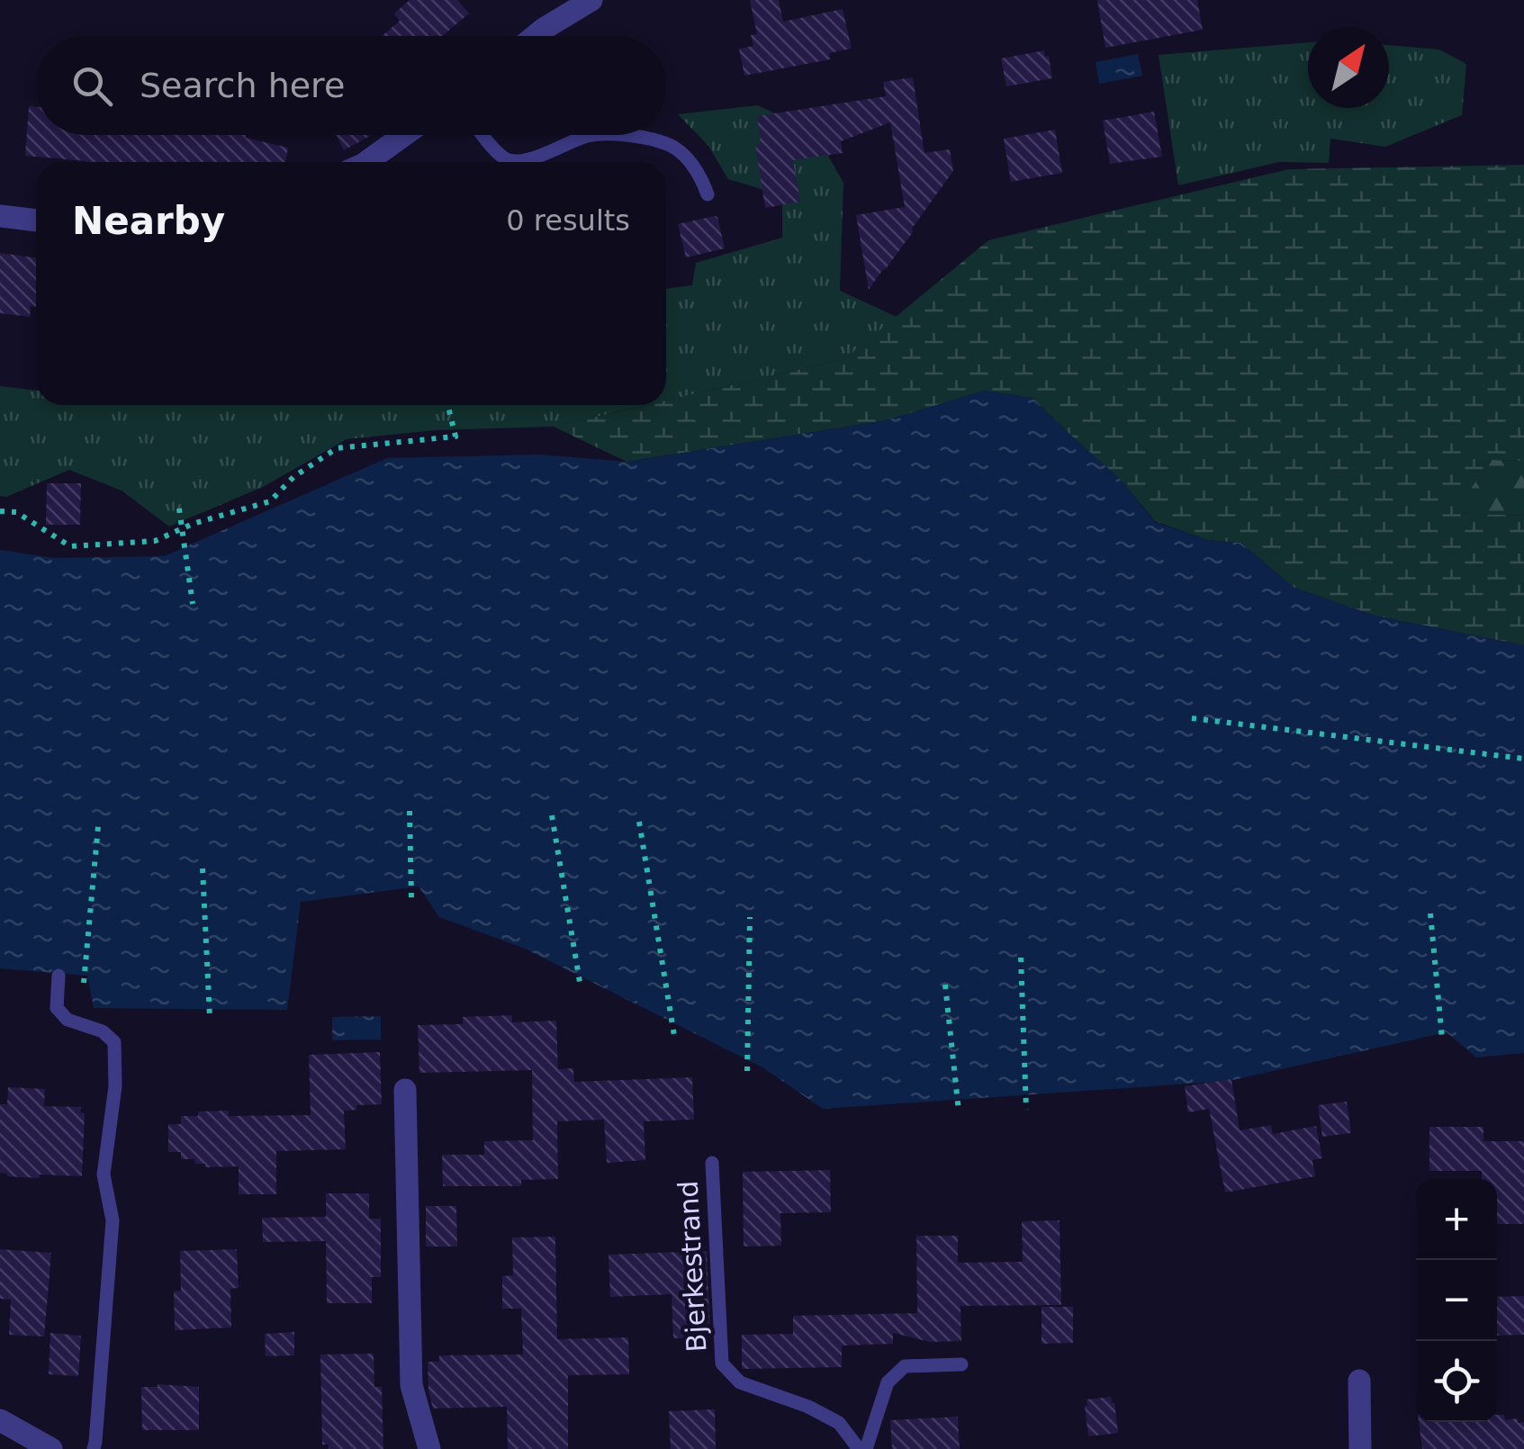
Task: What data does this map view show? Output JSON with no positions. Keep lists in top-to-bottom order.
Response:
{
  "streets": {
    "lane": ["Bjerkestrand"]
  },
  "north": "top right",
  "page": {
    "search": "Search here",
    "heading": ["Nearby", "0 results"],
    "map_buttons": ["+", "−"]
  }
}
